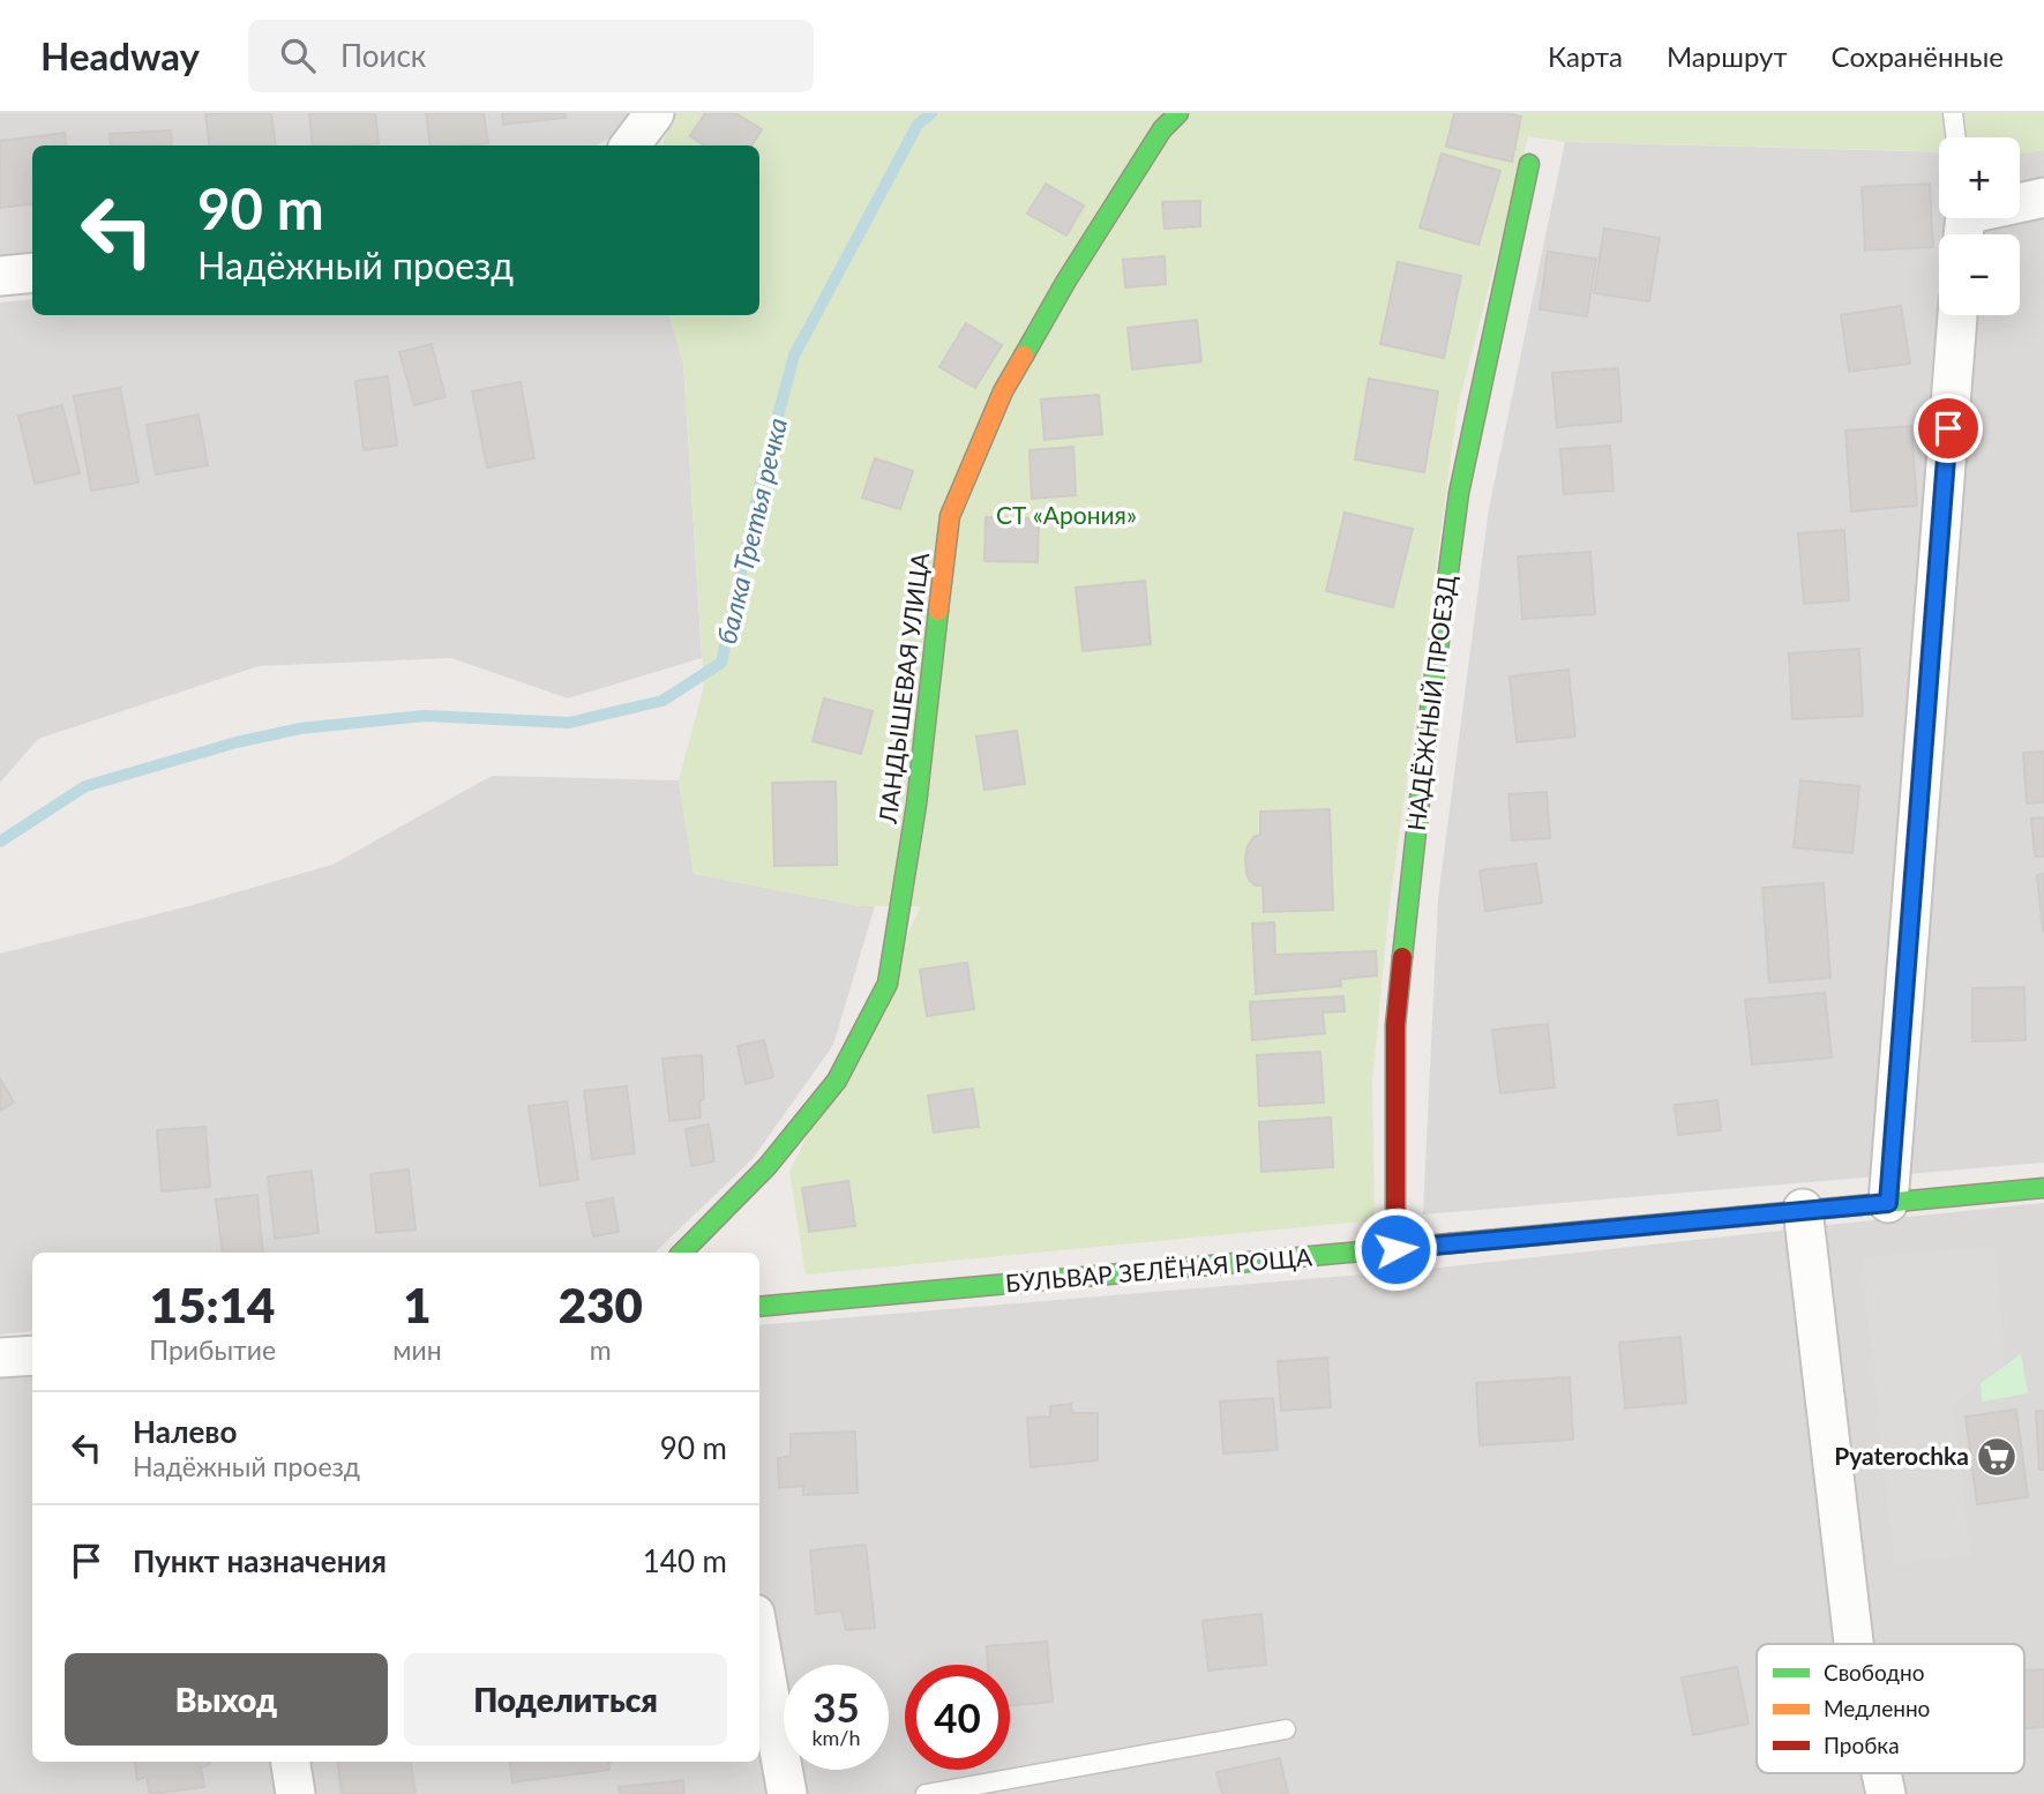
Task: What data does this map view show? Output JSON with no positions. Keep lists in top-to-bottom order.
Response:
{
  "streets": {
    "street": ["ЛАНДЫШЕВАЯ УЛИЦА", "НАДЁЖНЫЙ ПРОЕЗД", "БУЛЬВАР ЗЕЛЁНАЯ РОЩА"]
  },
  "crossings": [
    ["НАДЁЖНЫЙ ПРОЕЗД", "БУЛЬВАР ЗЕЛЁНАЯ РОЩА"]
  ],
  "water": ["балка Третья речка"],
  "parks": ["СТ «Арония»"],
  "places": {
    "supermarket": ["Pyaterochka"]
  },
  "legend": ["Свободно", "Медленно", "Пробка"],
  "page": {
    "header": "Headway",
    "search": "Поиск",
    "nav": ["Карта", "Маршрут", "Сохранённые"],
    "map_buttons": ["+", "−"],
    "turn": ["90 m", "Надёжный проезд"],
    "eta": [
      "15:14",
      "Прибытие",
      "1",
      "мин",
      "230",
      "m"
    ],
    "list": [
      {
        "name": "Налево",
        "note": "Надёжный проезд",
        "value": "90 m"
      },
      {
        "name": "Пункт назначения",
        "value": "140 m"
      }
    ],
    "buttons": ["Выход", "Поделиться"],
    "speed": "35 km/h",
    "limit": "40"
  }
}
